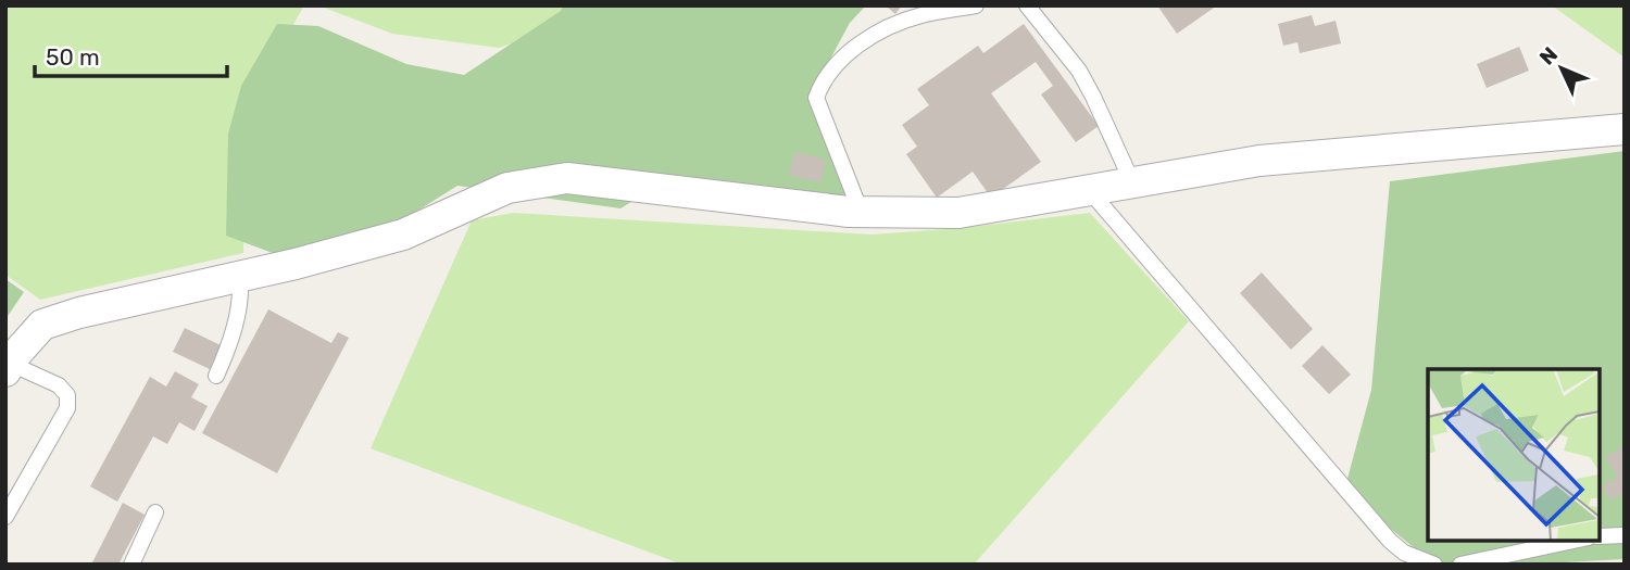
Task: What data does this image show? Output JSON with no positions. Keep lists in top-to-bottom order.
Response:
{
  "scale_bar": "50 m",
  "north": "top left"
}
